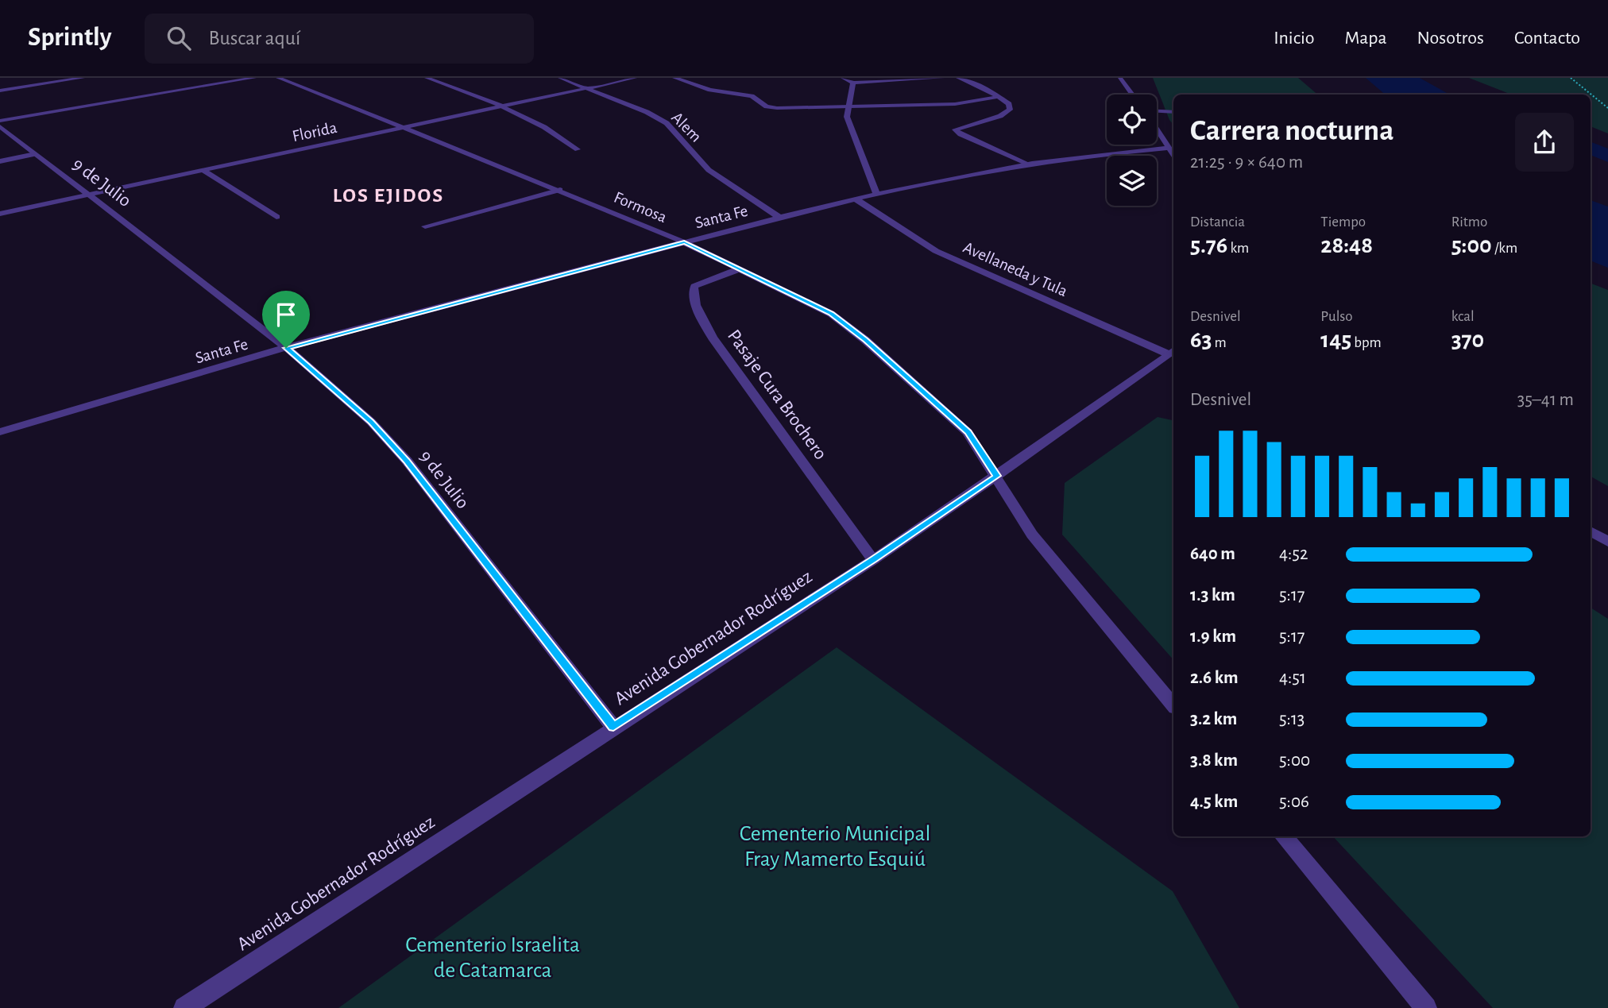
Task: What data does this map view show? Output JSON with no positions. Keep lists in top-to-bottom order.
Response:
{
  "streets": {
    "street": [
      "Alem",
      "Florida",
      "9 de Julio",
      "Formosa",
      "Santa Fe",
      "Avellaneda y Tula",
      "Pasaje Cura Brochero",
      "Avenida Gobernador Rodríguez"
    ]
  },
  "crossings": [
    ["Alem", "Florida"],
    ["Alem", "Santa Fe"],
    ["Florida", "9 de Julio"],
    ["Florida", "Formosa"],
    ["9 de Julio", "Santa Fe"],
    ["9 de Julio", "Avenida Gobernador Rodríguez"],
    ["Formosa", "Santa Fe"],
    ["Formosa", "Pasaje Cura Brochero"],
    ["Formosa", "Avenida Gobernador Rodríguez"],
    ["Santa Fe", "Avellaneda y Tula"],
    ["Avellaneda y Tula", "Avenida Gobernador Rodríguez"],
    ["Pasaje Cura Brochero", "Avenida Gobernador Rodríguez"]
  ],
  "districts": ["LOS EJIDOS"],
  "parks": ["Cementerio Municipal Fray Mamerto Esquiú", "Cementerio Israelita de Catamarca"],
  "page": {
    "header": "Sprintly",
    "search": "Buscar aquí",
    "nav": [
      "Inicio",
      "Mapa",
      "Nosotros",
      "Contacto"
    ],
    "heading": ["Carrera nocturna", "21:25 · 9 × 640 m"],
    "stats": [
      ["Distancia", "5.76 km"],
      ["Tiempo", "28:48"],
      ["Ritmo", "5:00 /km"],
      ["Desnivel", "63 m"],
      ["Pulso", "145 bpm"],
      ["kcal", "370"]
    ],
    "chart": ["Desnivel", "35–41 m"],
    "list": [
      {
        "name": "640 m",
        "note": "4:52"
      },
      {
        "name": "1.3 km",
        "note": "5:17"
      },
      {
        "name": "1.9 km",
        "note": "5:17"
      },
      {
        "name": "2.6 km",
        "note": "4:51"
      },
      {
        "name": "3.2 km",
        "note": "5:13"
      },
      {
        "name": "3.8 km",
        "note": "5:00"
      },
      {
        "name": "4.5 km",
        "note": "5:06"
      }
    ]
  }
}
